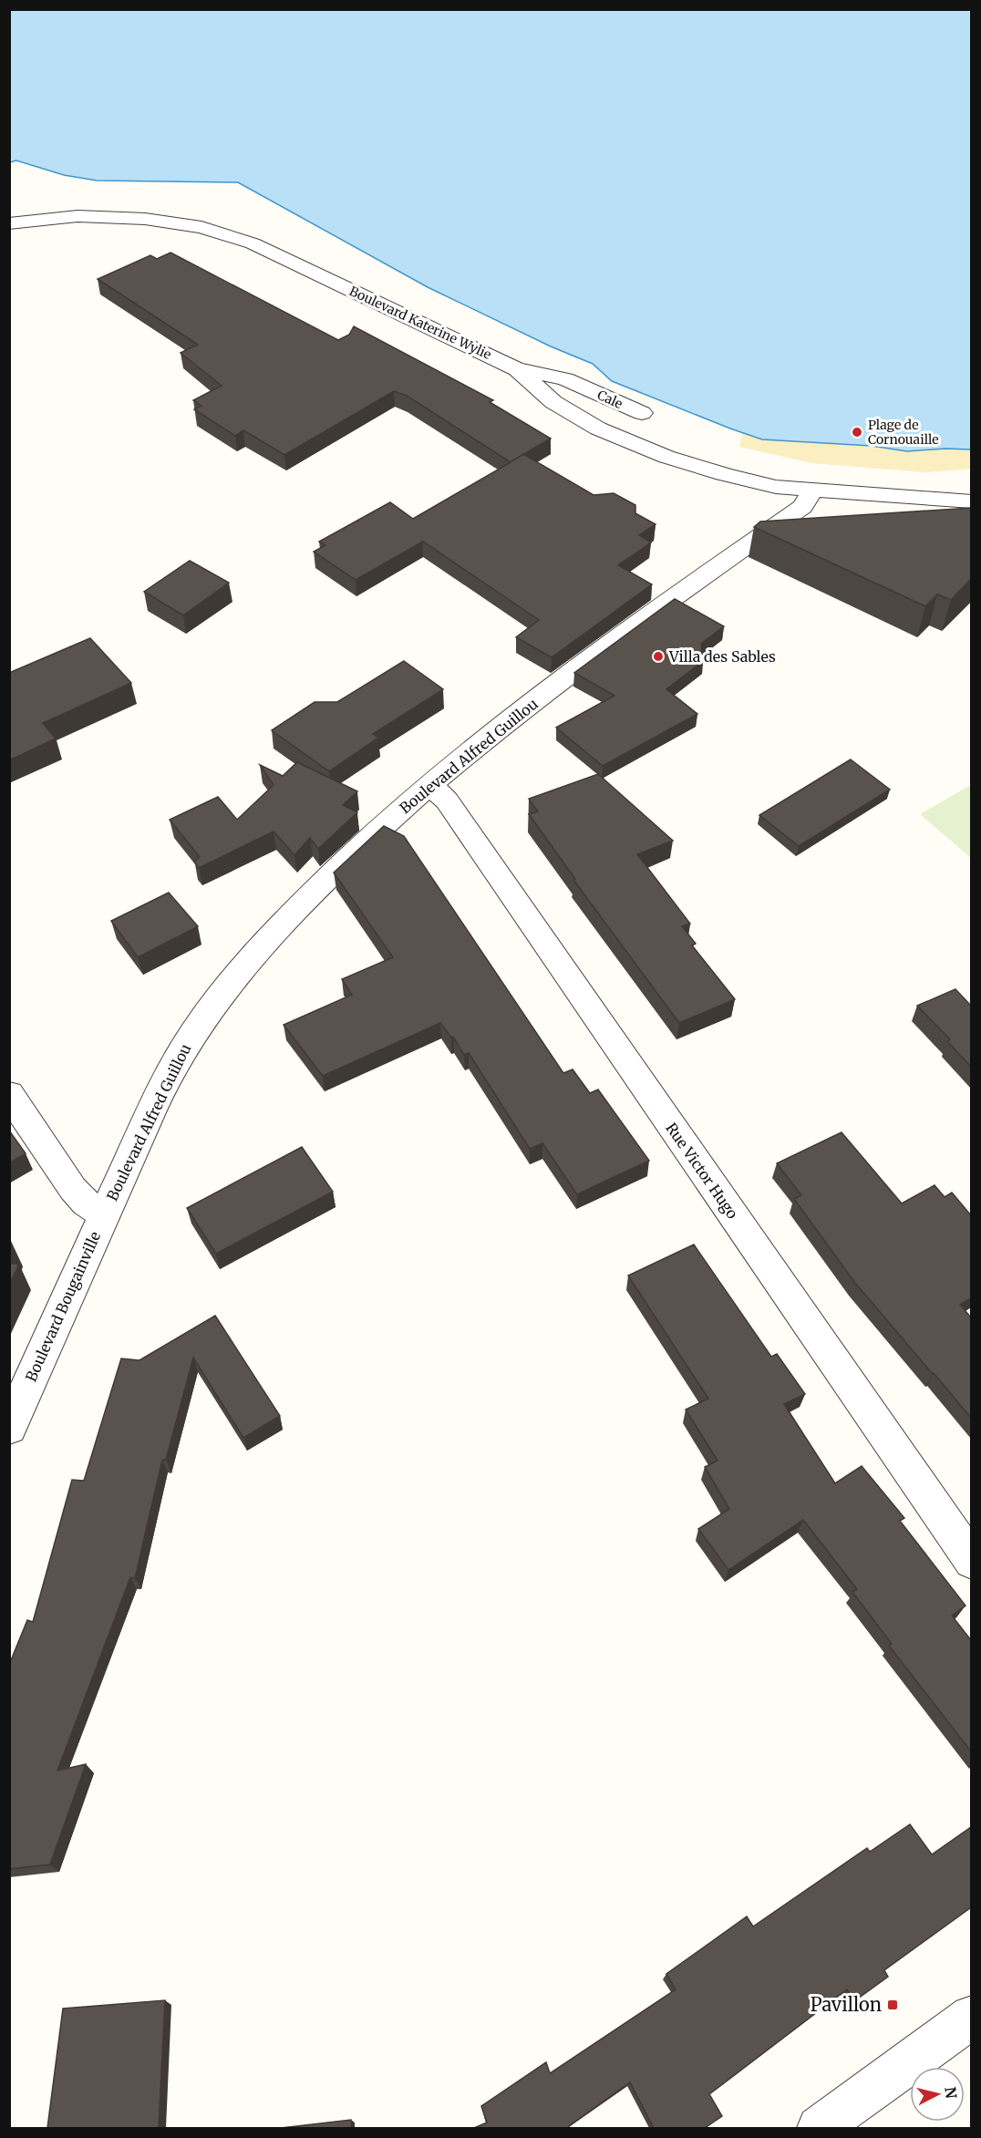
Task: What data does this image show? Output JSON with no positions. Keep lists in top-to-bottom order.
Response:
{
  "streets": {
    "street": [
      "Boulevard Katerine Wylie",
      "Cale",
      "Boulevard Alfred Guillou",
      "Rue Victor Hugo",
      "Boulevard Bougainville"
    ]
  },
  "crossings": [
    ["Boulevard Katerine Wylie", "Cale"],
    ["Boulevard Katerine Wylie", "Boulevard Alfred Guillou"],
    ["Boulevard Alfred Guillou", "Rue Victor Hugo"],
    ["Boulevard Alfred Guillou", "Boulevard Bougainville"]
  ],
  "places": {
    "other": ["Plage de Cornouaille", "Villa des Sables"],
    "transit": ["Pavillon"]
  },
  "north": "right"
}
